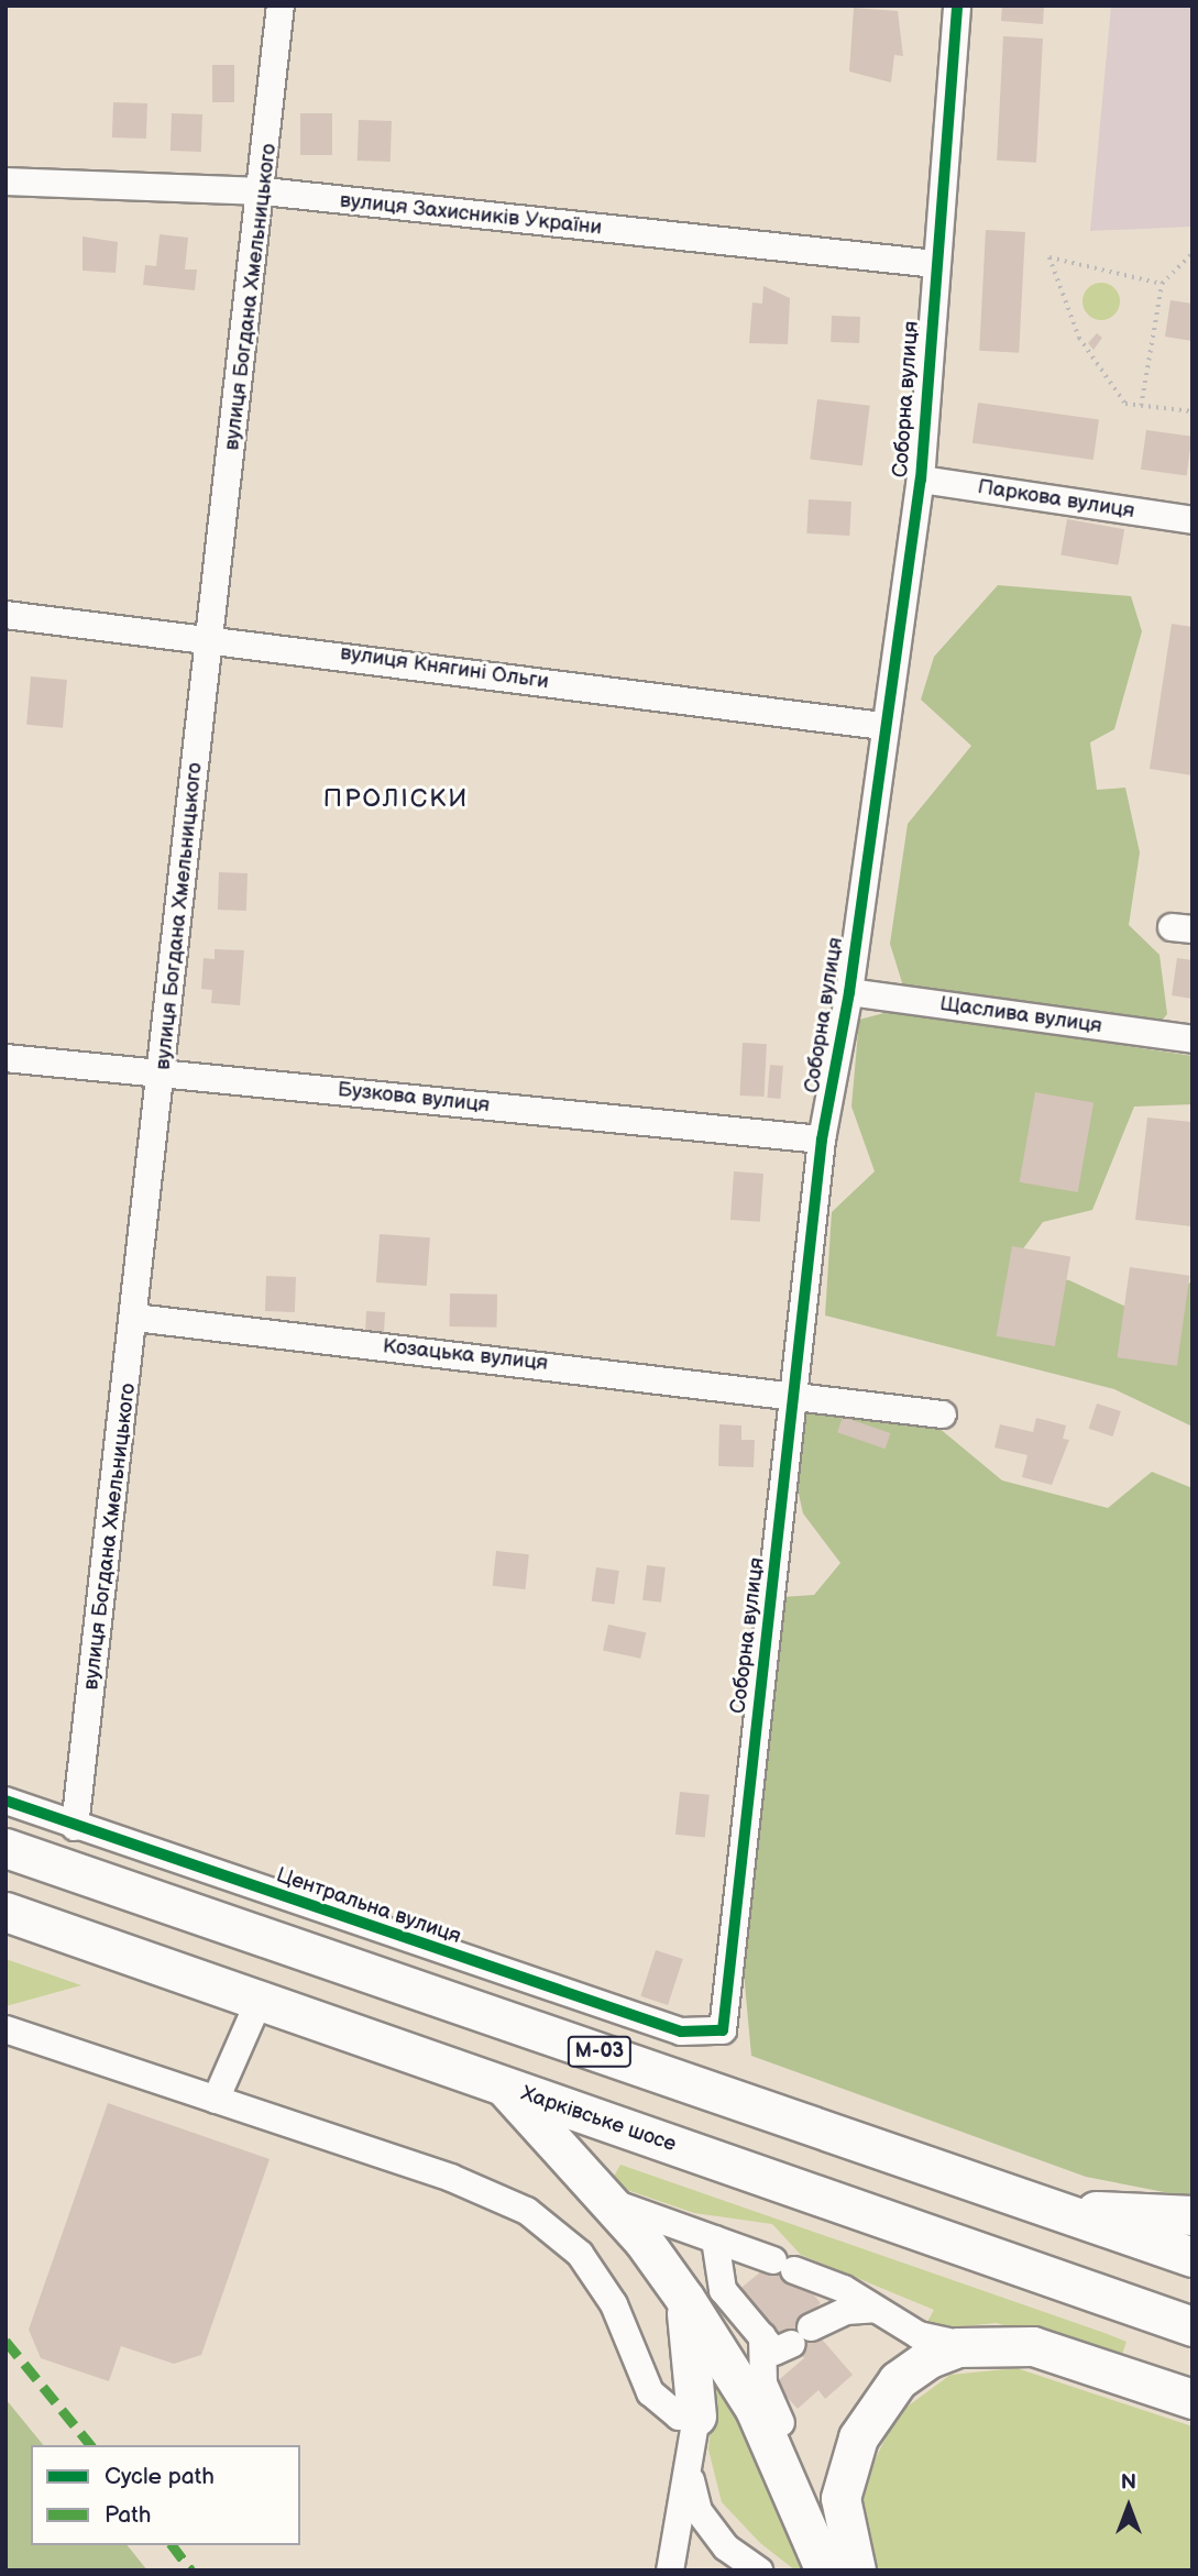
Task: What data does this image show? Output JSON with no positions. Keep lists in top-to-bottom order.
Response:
{
  "streets": {
    "highway": ["М-03", "Харківське шосе"],
    "street": [
      "вулиця Захисників України",
      "вулиця Богдана Хмельницького",
      "Соборна вулиця",
      "Паркова вулиця",
      "вулиця Княгині Ольги",
      "Щаслива вулиця",
      "Бузкова вулиця",
      "Козацька вулиця",
      "Центральна вулиця"
    ]
  },
  "crossings": [
    ["вулиця Захисників України", "вулиця Богдана Хмельницького"],
    ["вулиця Захисників України", "Соборна вулиця"],
    ["вулиця Богдана Хмельницького", "вулиця Княгині Ольги"],
    ["вулиця Богдана Хмельницького", "Бузкова вулиця"],
    ["вулиця Богдана Хмельницького", "Козацька вулиця"],
    ["вулиця Богдана Хмельницького", "Центральна вулиця"],
    ["Соборна вулиця", "Паркова вулиця"],
    ["Соборна вулиця", "вулиця Княгині Ольги"],
    ["Соборна вулиця", "Щаслива вулиця"],
    ["Соборна вулиця", "Бузкова вулиця"],
    ["Соборна вулиця", "Козацька вулиця"],
    ["Соборна вулиця", "Центральна вулиця"]
  ],
  "districts": ["ПРОЛІСКИ"],
  "legend": ["Cycle path", "Path"],
  "north": "top"
}
